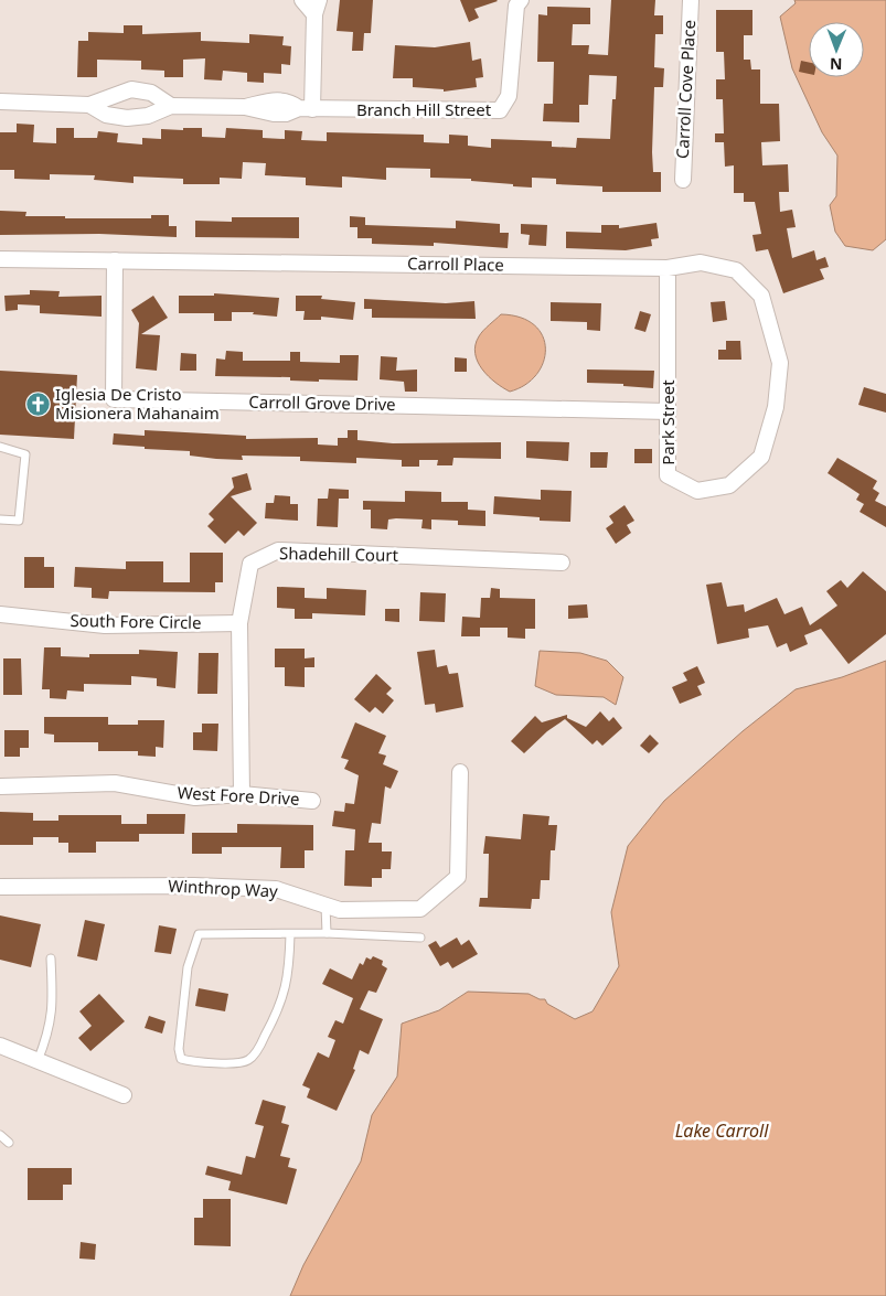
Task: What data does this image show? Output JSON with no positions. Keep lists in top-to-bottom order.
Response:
{
  "streets": {
    "street": [
      "Carroll Cove Place",
      "Branch Hill Street",
      "Carroll Place",
      "Carroll Grove Drive",
      "Park Street",
      "Shadehill Court",
      "South Fore Circle",
      "West Fore Drive",
      "Winthrop Way"
    ]
  },
  "crossings": [
    ["Carroll Place", "Carroll Grove Drive"],
    ["Carroll Place", "Park Street"],
    ["Carroll Grove Drive", "Park Street"],
    ["Shadehill Court", "South Fore Circle"],
    ["Shadehill Court", "West Fore Drive"]
  ],
  "water": ["Lake Carroll"],
  "places": {
    "church": ["Iglesia De Cristo Misionera Mahanaim"]
  },
  "north": "bottom"
}
